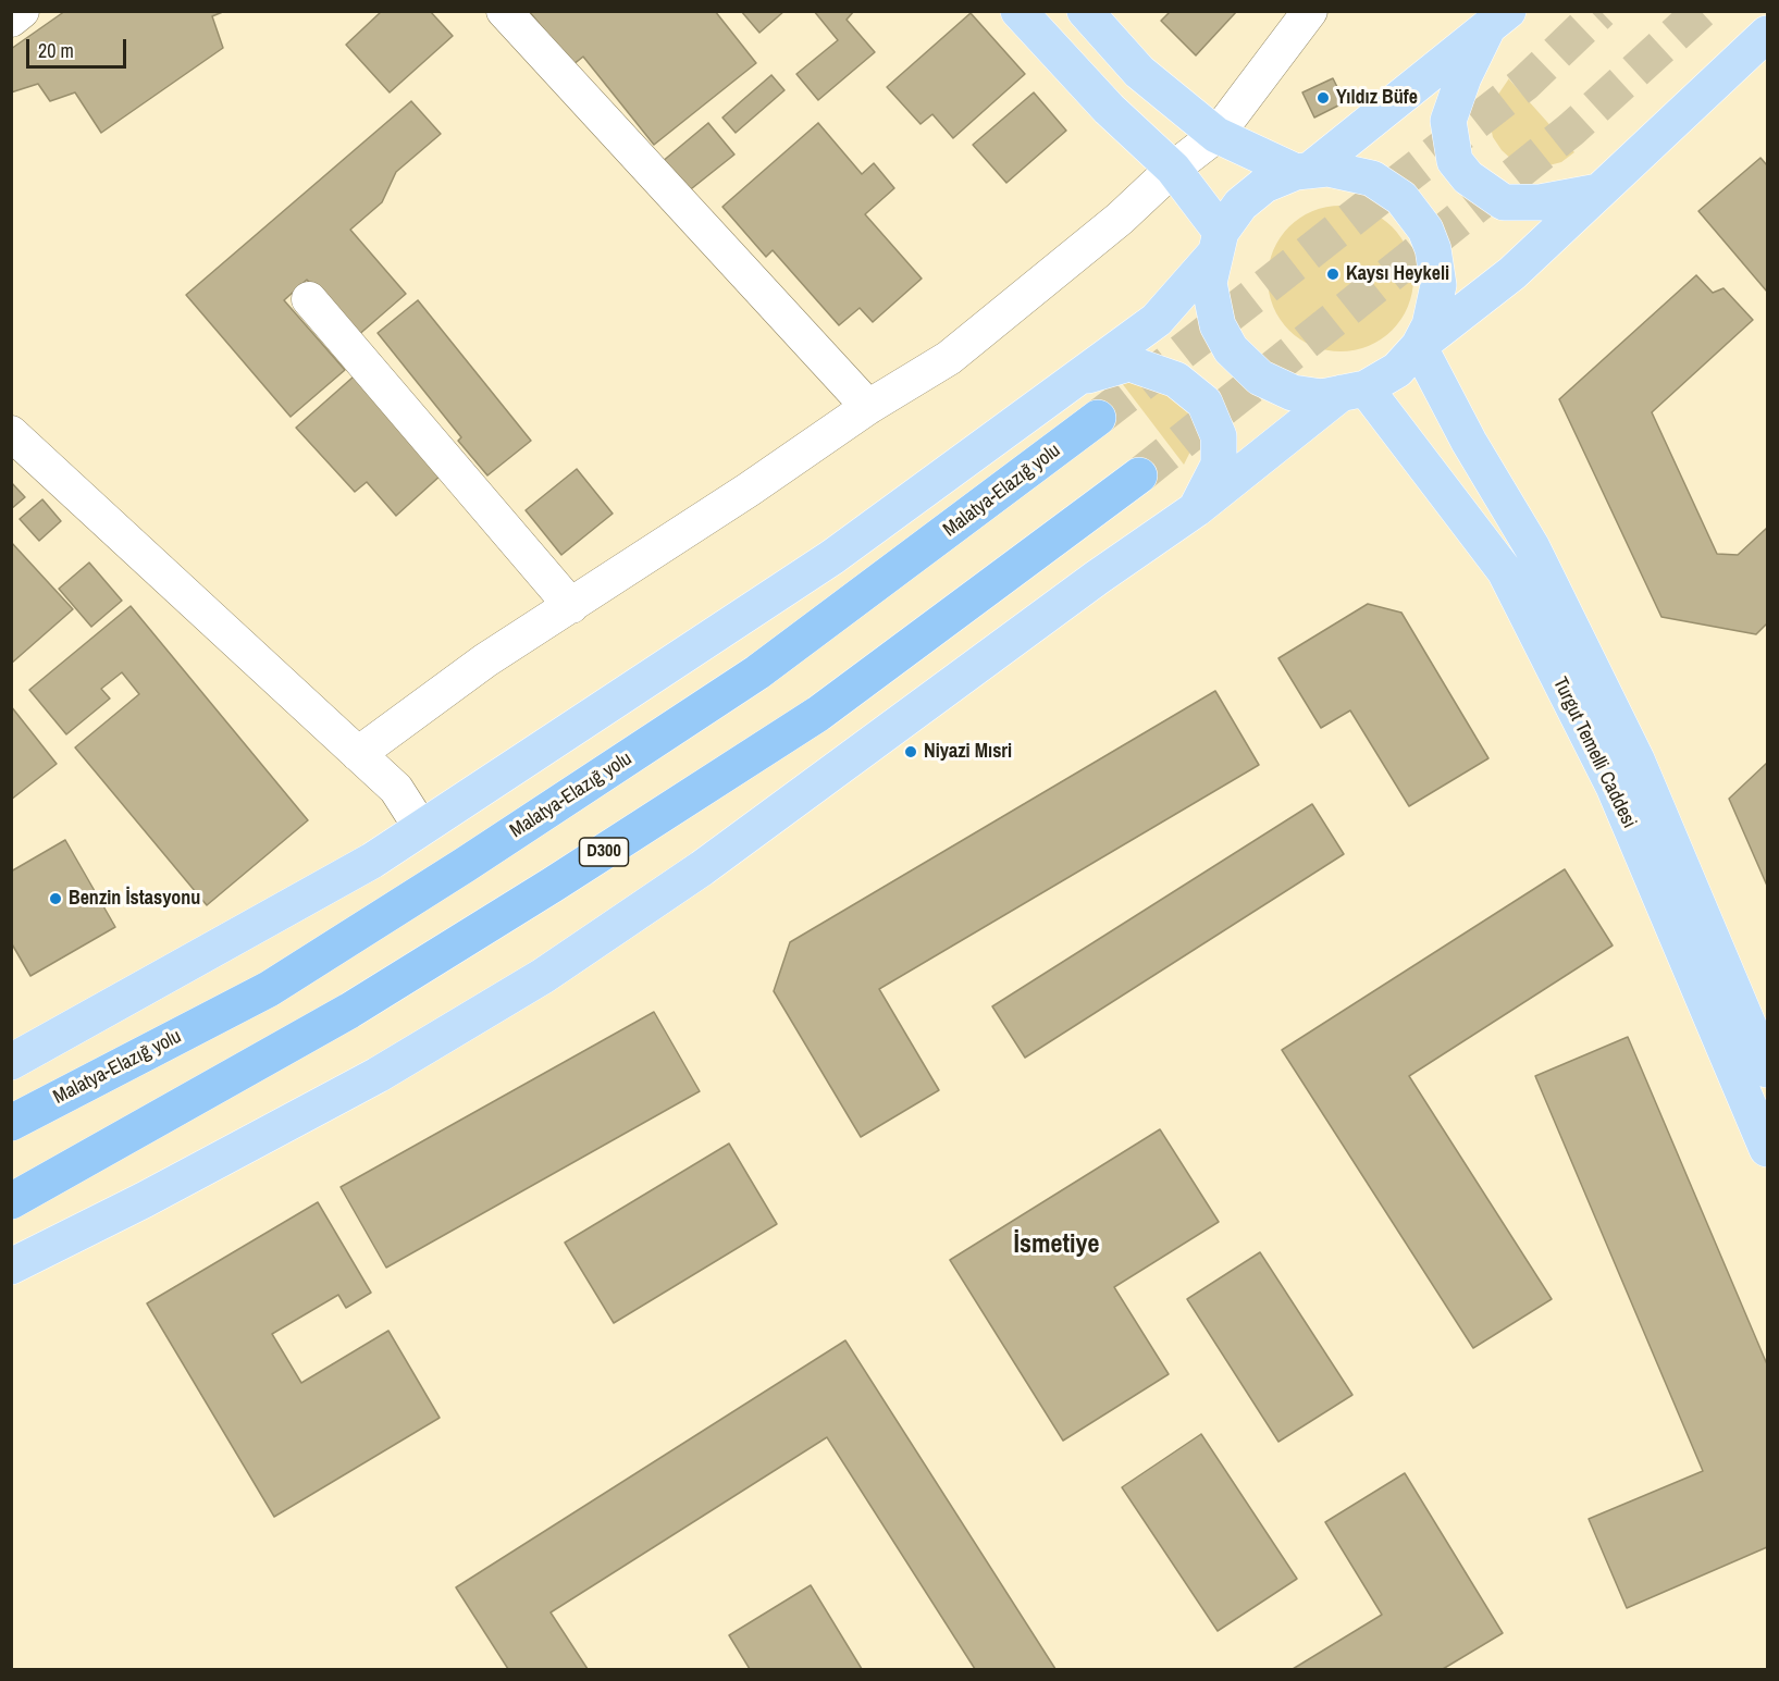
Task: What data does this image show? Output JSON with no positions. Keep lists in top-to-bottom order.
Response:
{
  "streets": {
    "highway": ["Malatya-Elazığ yolu", "D300"],
    "main road": ["Turgut Temelli Caddesi"]
  },
  "districts": ["İsmetiye"],
  "places": [
    "Yıldız Büfe",
    "Kaysı Heykeli",
    "Niyazi Mısri",
    "Benzin İstasyonu"
  ],
  "scale_bar": "20 m"
}
